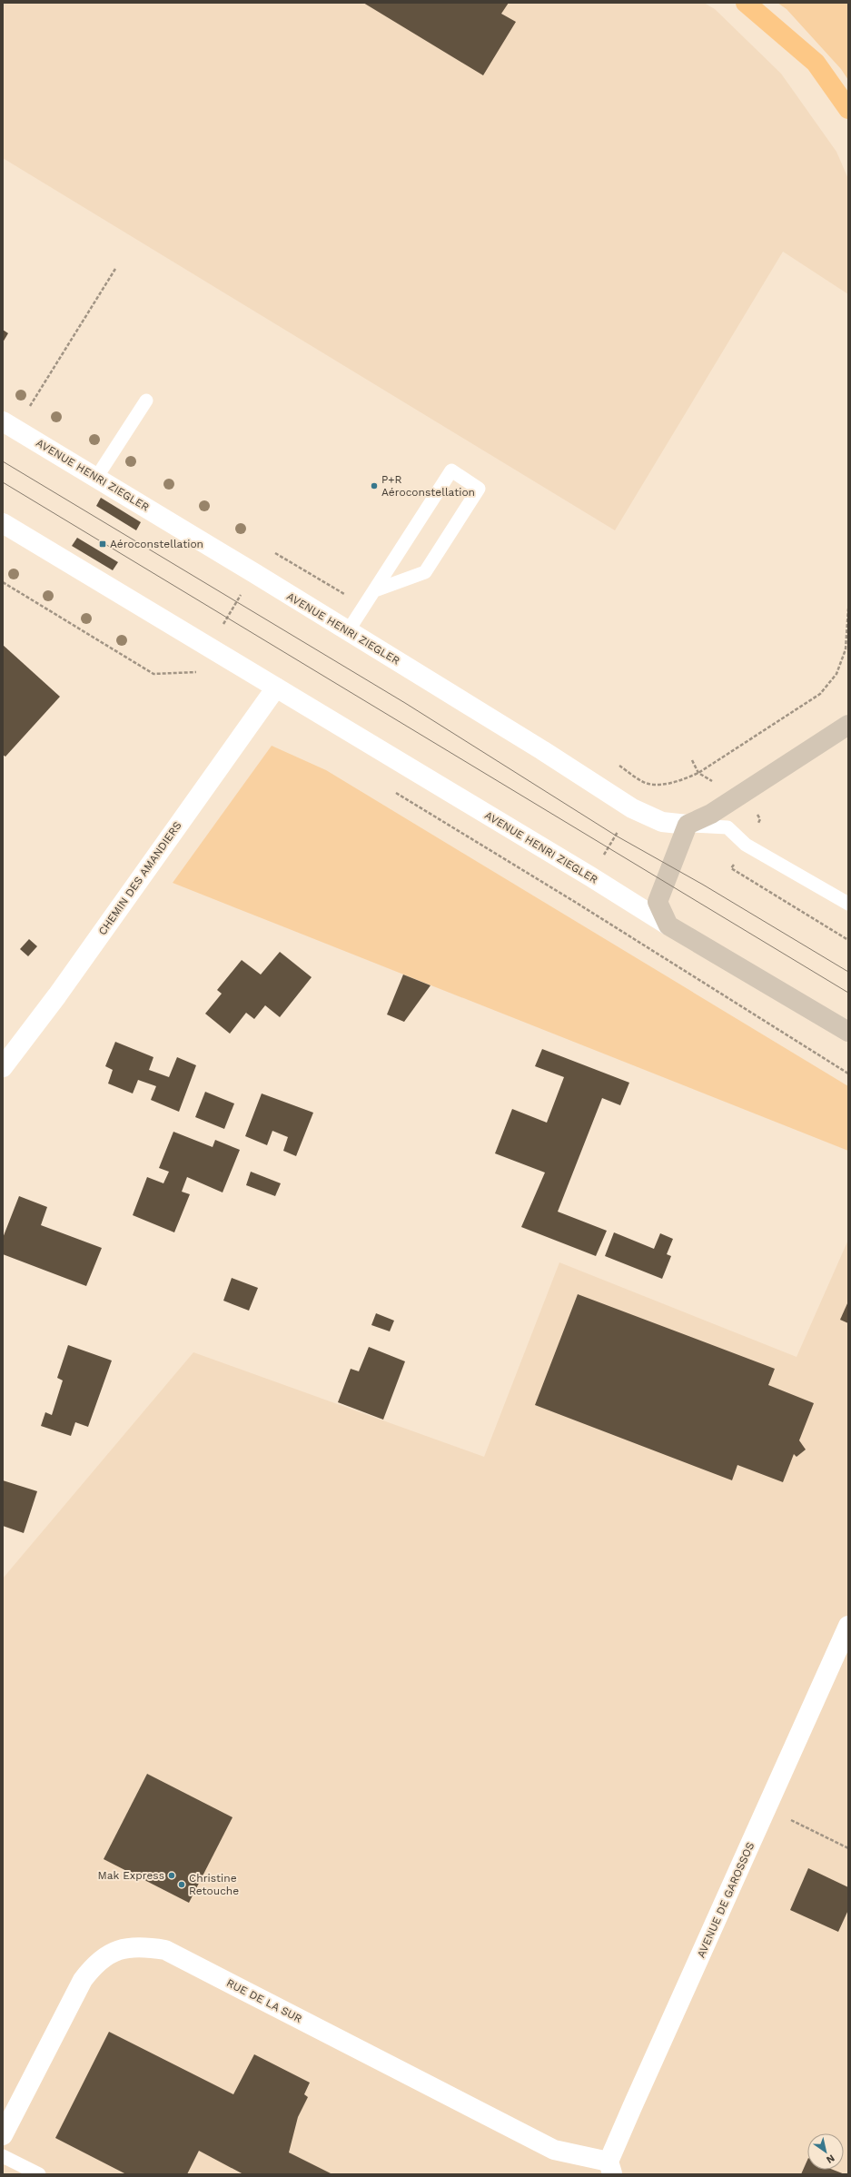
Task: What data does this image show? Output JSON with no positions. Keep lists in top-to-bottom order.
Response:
{
  "streets": {
    "street": [
      "AVENUE HENRI ZIEGLER",
      "CHEMIN DES AMANDIERS",
      "AVENUE DE GAROSSOS",
      "RUE DE LA SUR"
    ]
  },
  "crossings": [
    ["AVENUE HENRI ZIEGLER", "CHEMIN DES AMANDIERS"],
    ["AVENUE DE GAROSSOS", "RUE DE LA SUR"]
  ],
  "places": {
    "other": ["P+R Aéroconstellation", "Mak Express", "Christine Retouche"],
    "transit": ["Aéroconstellation"]
  },
  "north": "bottom right"
}
